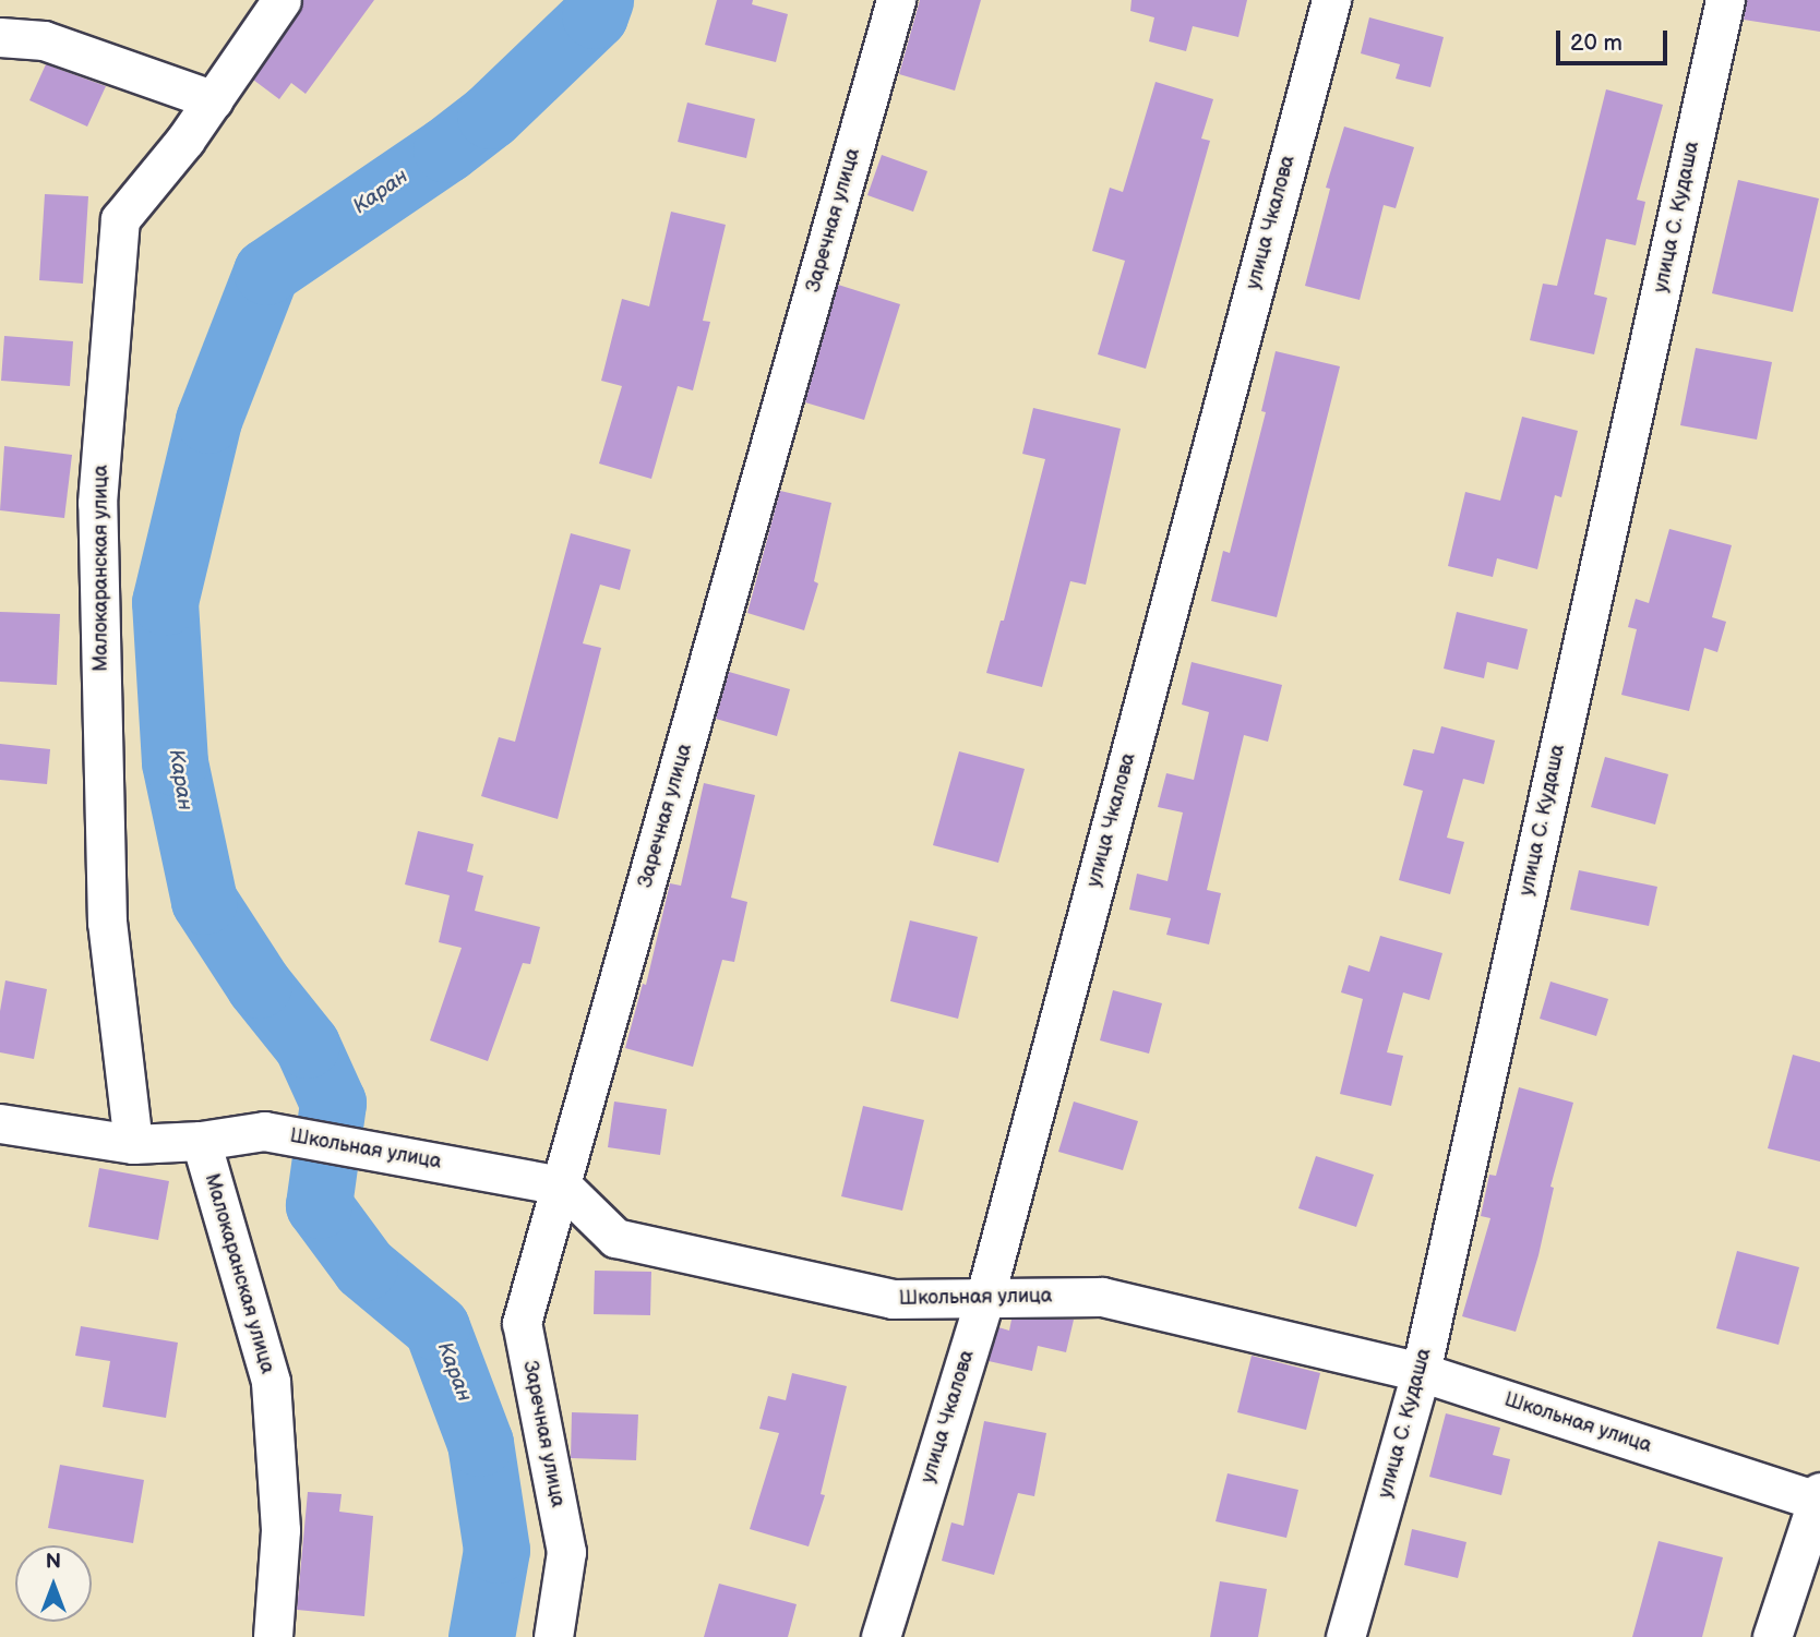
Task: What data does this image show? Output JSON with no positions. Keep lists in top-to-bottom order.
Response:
{
  "streets": {
    "street": [
      "улица С. Кудаша",
      "Заречная улица",
      "улица Чкалова",
      "Малокаранская улица",
      "Школьная улица"
    ]
  },
  "crossings": [
    ["улица С. Кудаша", "Школьная улица"],
    ["Заречная улица", "Школьная улица"],
    ["улица Чкалова", "Школьная улица"],
    ["Малокаранская улица", "Школьная улица"]
  ],
  "water": ["Каран"],
  "scale_bar": "20 m",
  "north": "top"
}
